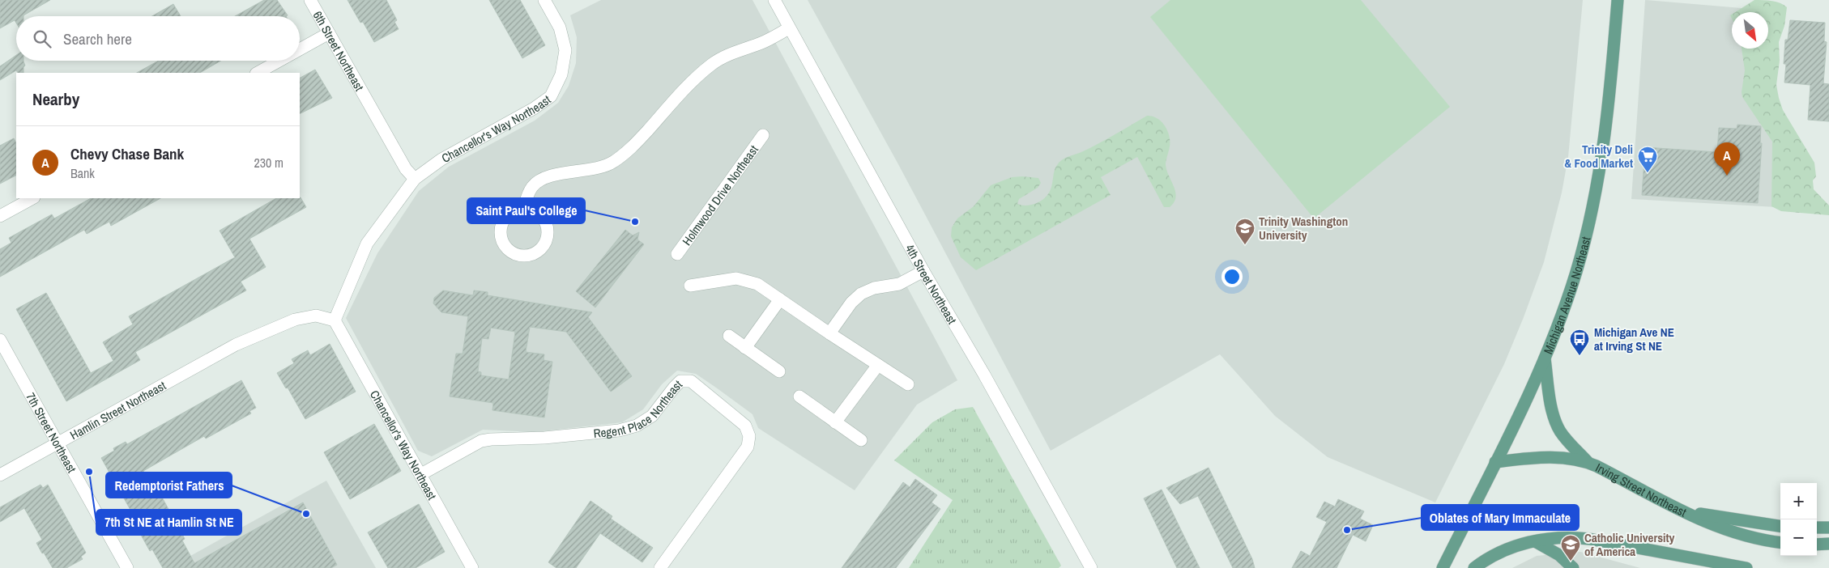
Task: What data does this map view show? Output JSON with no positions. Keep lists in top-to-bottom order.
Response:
{
  "streets": {
    "main road": ["Michigan Avenue Northeast", "Irving Street Northeast"],
    "street": [
      "6th Street Northeast",
      "Chancellor's Way Northeast",
      "Holmwood Drive Northeast",
      "4th Street Northeast",
      "Regent Place Northeast",
      "Hamlin Street Northeast",
      "7th Street Northeast"
    ]
  },
  "crossings": [
    ["6th Street Northeast", "Chancellor's Way Northeast"],
    ["Chancellor's Way Northeast", "Regent Place Northeast"],
    ["Chancellor's Way Northeast", "Hamlin Street Northeast"],
    ["Michigan Avenue Northeast", "Irving Street Northeast"],
    ["Hamlin Street Northeast", "7th Street Northeast"]
  ],
  "places": {
    "supermarket": ["Trinity Deli & Food Market"],
    "other": [
      "Saint Paul's College",
      "7th St NE at Hamlin St NE",
      "Redemptorist Fathers",
      "Oblates of Mary Immaculate"
    ],
    "school or university": ["Trinity Washington University", "Catholic University of America"],
    "bus stop": ["Michigan Ave NE at Irving St NE"]
  },
  "north": "bottom right",
  "page": {
    "search": "Search here",
    "heading": "Nearby",
    "list": [
      {
        "mark": "A",
        "name": "Chevy Chase Bank",
        "note": "Bank",
        "value": "230 m"
      }
    ],
    "pins": "A",
    "map_buttons": ["+", "−"]
  }
}
